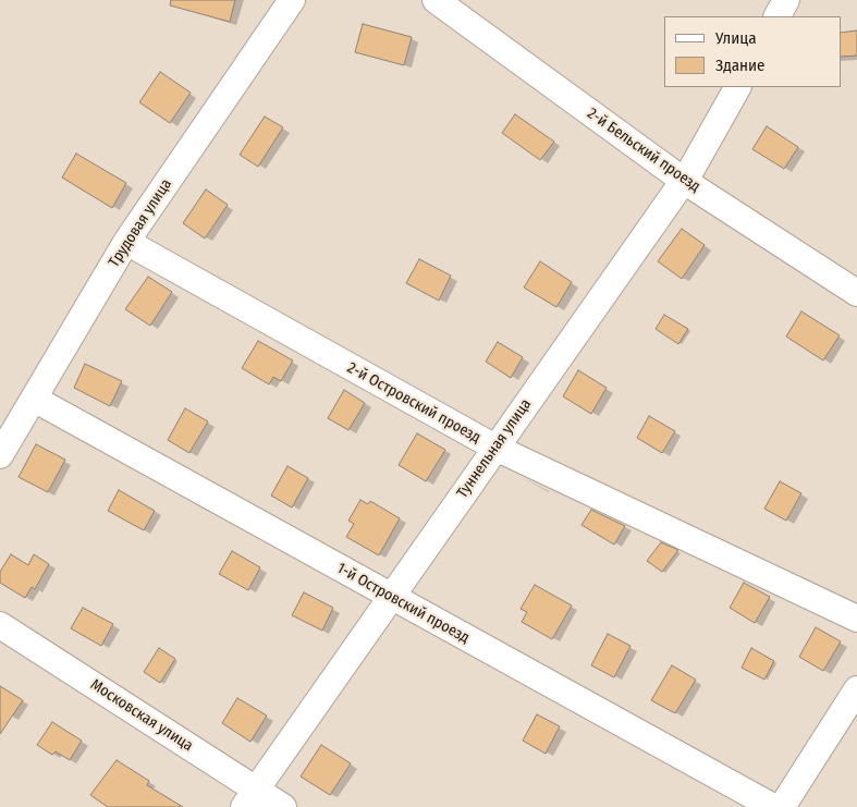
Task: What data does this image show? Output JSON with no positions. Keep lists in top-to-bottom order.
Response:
{
  "streets": {
    "street": [
      "2-й Бельский проезд",
      "Трудовая улица",
      "2-й Островский проезд",
      "Туннельная улица",
      "1-й Островский проезд",
      "Московская улица"
    ]
  },
  "crossings": [
    ["2-й Бельский проезд", "Туннельная улица"],
    ["Трудовая улица", "2-й Островский проезд"],
    ["Трудовая улица", "1-й Островский проезд"],
    ["2-й Островский проезд", "Туннельная улица"],
    ["Туннельная улица", "1-й Островский проезд"],
    ["Туннельная улица", "Московская улица"]
  ],
  "legend": ["Улица", "Здание"]
}
